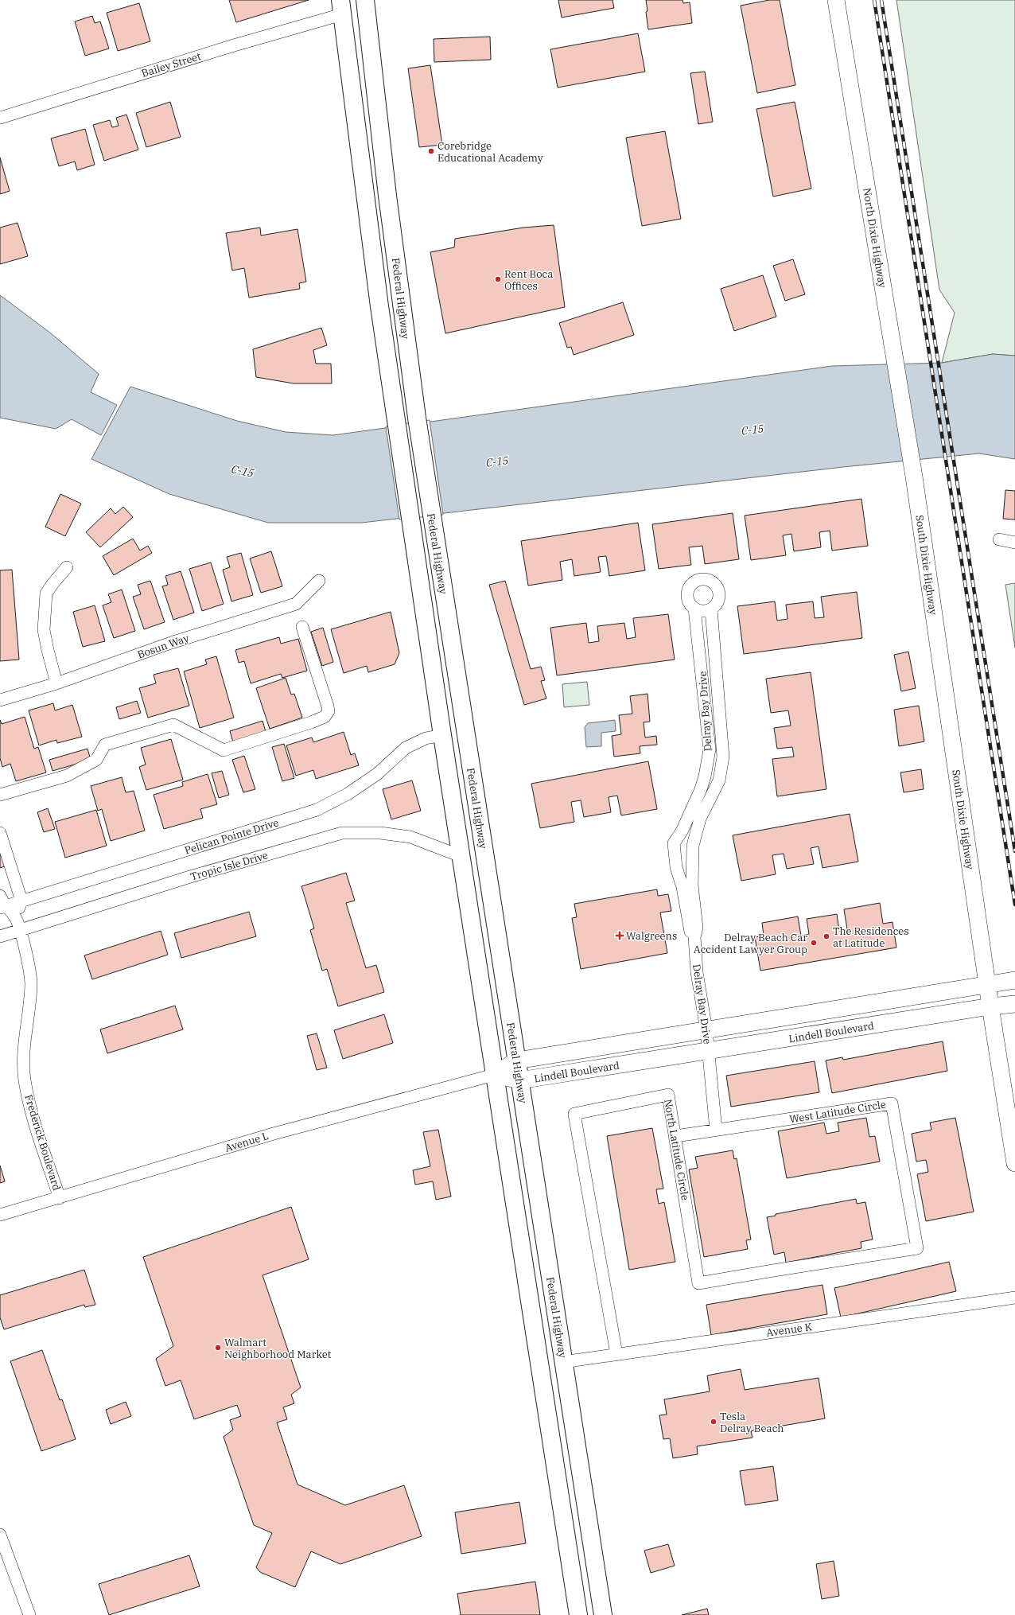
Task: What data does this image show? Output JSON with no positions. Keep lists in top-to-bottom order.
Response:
{
  "streets": {
    "main road": ["Federal Highway"],
    "street": [
      "Bailey Street",
      "North Dixie Highway",
      "South Dixie Highway",
      "Bosun Way",
      "Delray Bay Drive",
      "Pelican Pointe Drive",
      "Tropic Isle Drive",
      "Lindell Boulevard",
      "West Latitude Circle",
      "Avenue L",
      "Frederick Boulevard",
      "North Latitude Circle",
      "Avenue K"
    ]
  },
  "crossings": [
    ["Bailey Street", "Federal Highway"],
    ["North Dixie Highway", "South Dixie Highway"],
    ["Federal Highway", "Pelican Pointe Drive"],
    ["Federal Highway", "Tropic Isle Drive"],
    ["Federal Highway", "Lindell Boulevard"],
    ["Federal Highway", "Avenue L"],
    ["Federal Highway", "Avenue K"],
    ["South Dixie Highway", "Lindell Boulevard"],
    ["Delray Bay Drive", "Lindell Boulevard"],
    ["Delray Bay Drive", "West Latitude Circle"],
    ["Tropic Isle Drive", "Frederick Boulevard"],
    ["Lindell Boulevard", "Avenue L"],
    ["West Latitude Circle", "North Latitude Circle"],
    ["Avenue L", "Frederick Boulevard"],
    ["North Latitude Circle", "Avenue K"]
  ],
  "water": ["C-15"],
  "places": {
    "other": [
      "Corebridge Educational Academy",
      "Rent Boca Offices",
      "The Residences at Latitude",
      "Delray Beach Car Accident Lawyer Group",
      "Walmart Neighborhood Market",
      "Tesla Delray Beach"
    ],
    "health": ["Walgreens"]
  }
}
